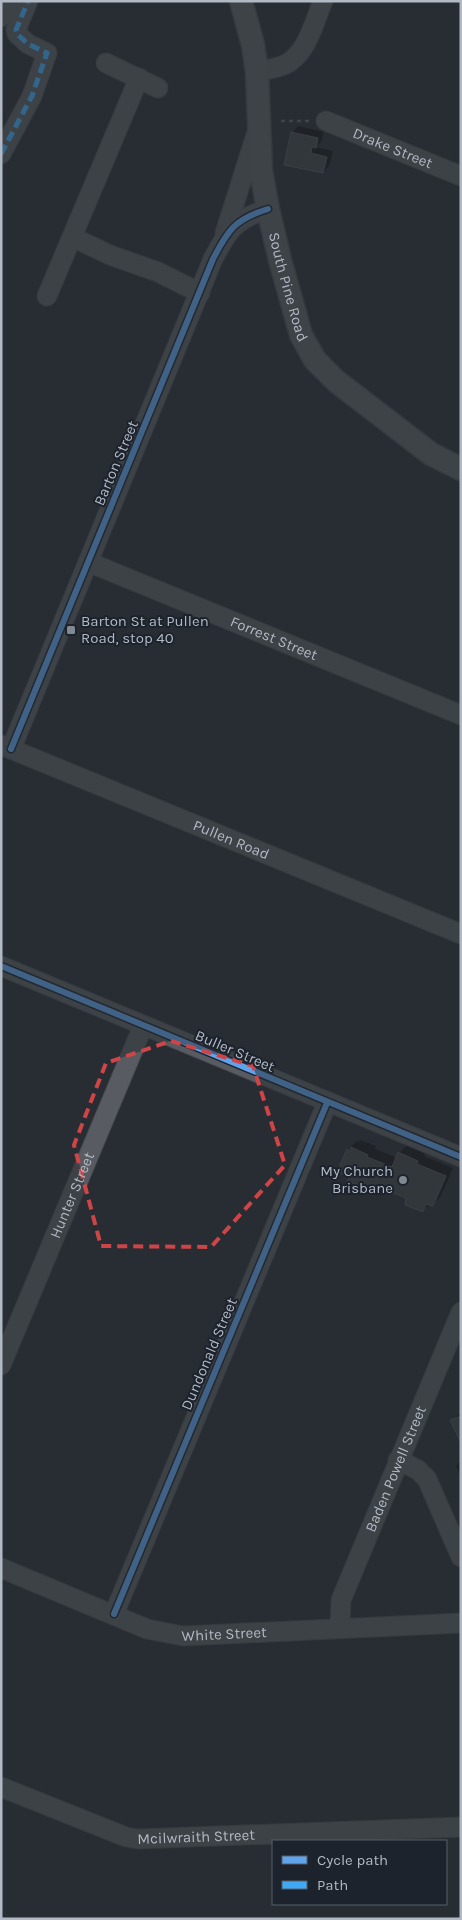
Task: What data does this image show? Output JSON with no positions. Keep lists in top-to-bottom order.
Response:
{
  "streets": {
    "main road": ["South Pine Road"],
    "street": [
      "Drake Street",
      "Barton Street",
      "Forrest Street",
      "Pullen Road",
      "Buller Street",
      "Hunter Street",
      "Dundonald Street",
      "Baden Powell Street",
      "White Street",
      "Mcilwraith Street"
    ]
  },
  "crossings": [
    ["South Pine Road", "Barton Street"],
    ["Barton Street", "Forrest Street"],
    ["Barton Street", "Pullen Road"],
    ["Buller Street", "Hunter Street"],
    ["Buller Street", "Dundonald Street"],
    ["Dundonald Street", "White Street"],
    ["Baden Powell Street", "White Street"]
  ],
  "places": {
    "transit": ["Barton St at Pullen Road, stop 40"],
    "other": ["My Church Brisbane"]
  },
  "legend": ["Cycle path", "Path"]
}
